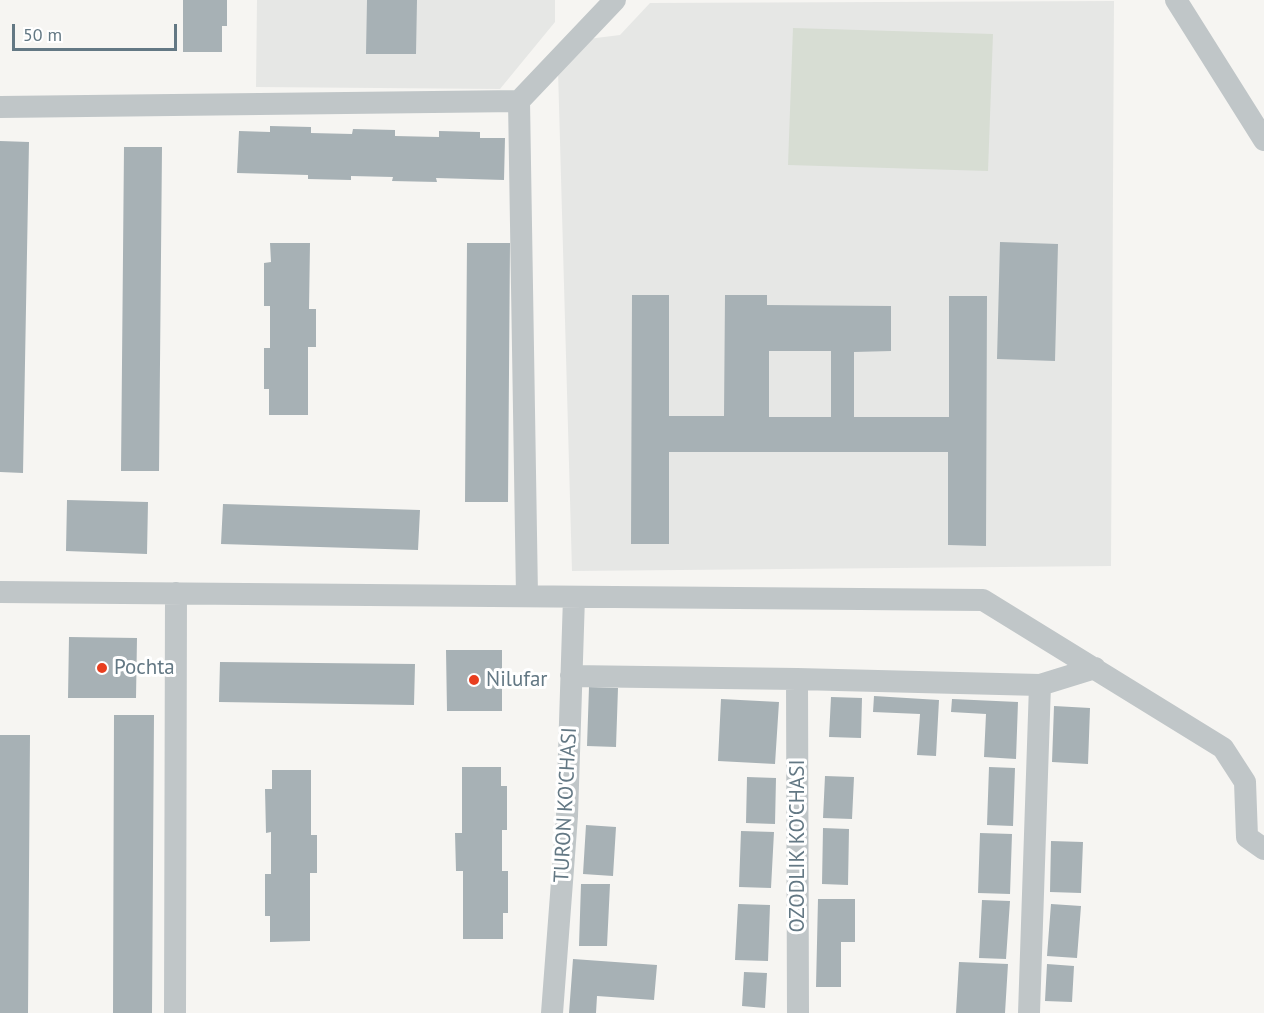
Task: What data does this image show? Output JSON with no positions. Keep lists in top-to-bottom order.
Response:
{
  "streets": {
    "street": ["TURON KO'CHASI", "OZODLIK KO'CHASI"]
  },
  "places": ["Pochta", "Nilufar"],
  "scale_bar": "50 m"
}
